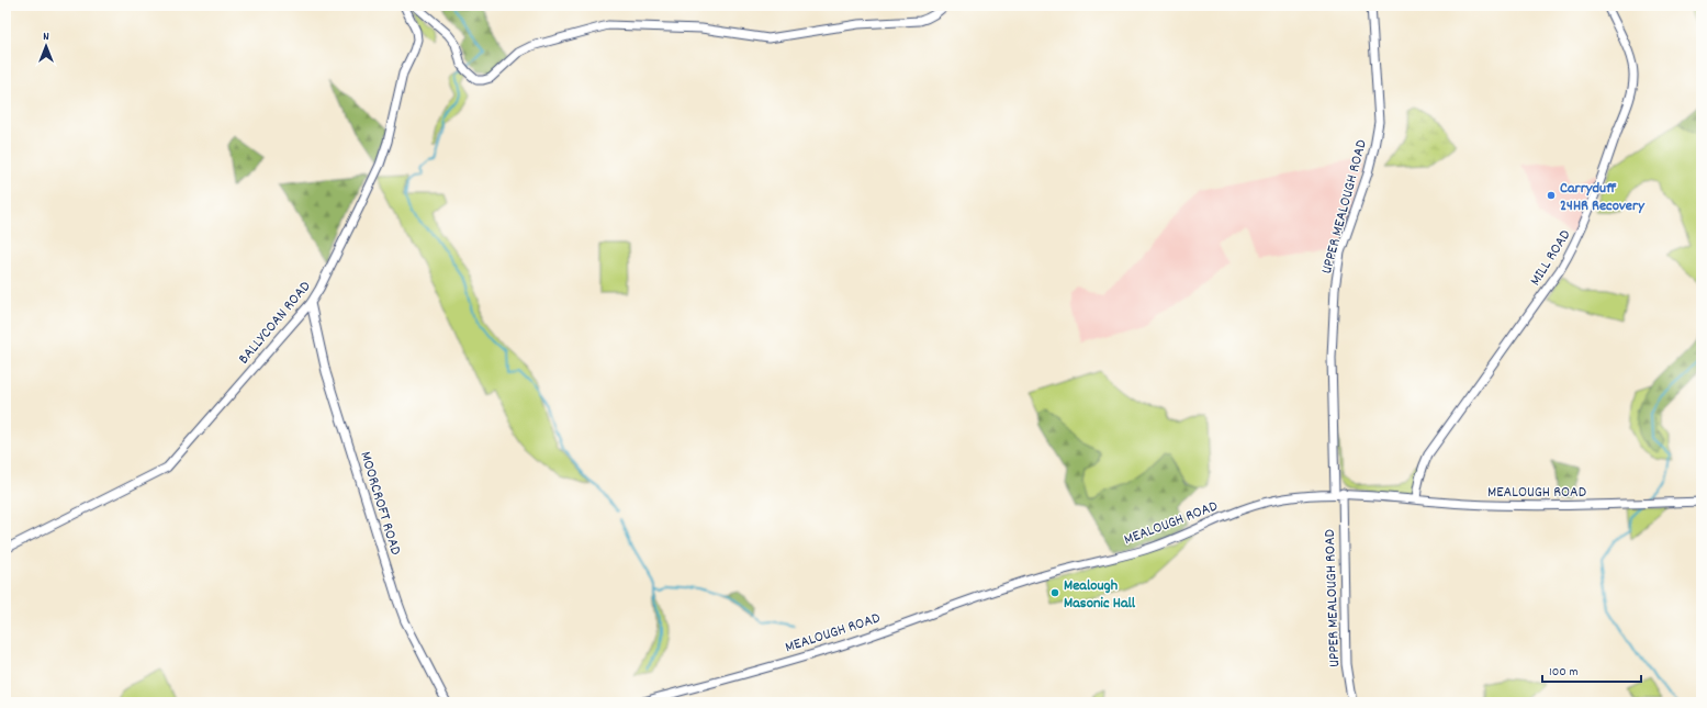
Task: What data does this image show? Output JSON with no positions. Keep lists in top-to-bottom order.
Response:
{
  "streets": {
    "street": [
      "UPPER MEALOUGH ROAD",
      "MILL ROAD",
      "BALLYCOAN ROAD",
      "MEALOUGH ROAD",
      "MOORCROFT ROAD"
    ]
  },
  "crossings": [
    ["UPPER MEALOUGH ROAD", "MEALOUGH ROAD"],
    ["MILL ROAD", "MEALOUGH ROAD"],
    ["BALLYCOAN ROAD", "MOORCROFT ROAD"]
  ],
  "places": ["Carryduff 24HR Recovery", "Mealough Masonic Hall"],
  "scale_bar": "100 m",
  "north": "top"
}
